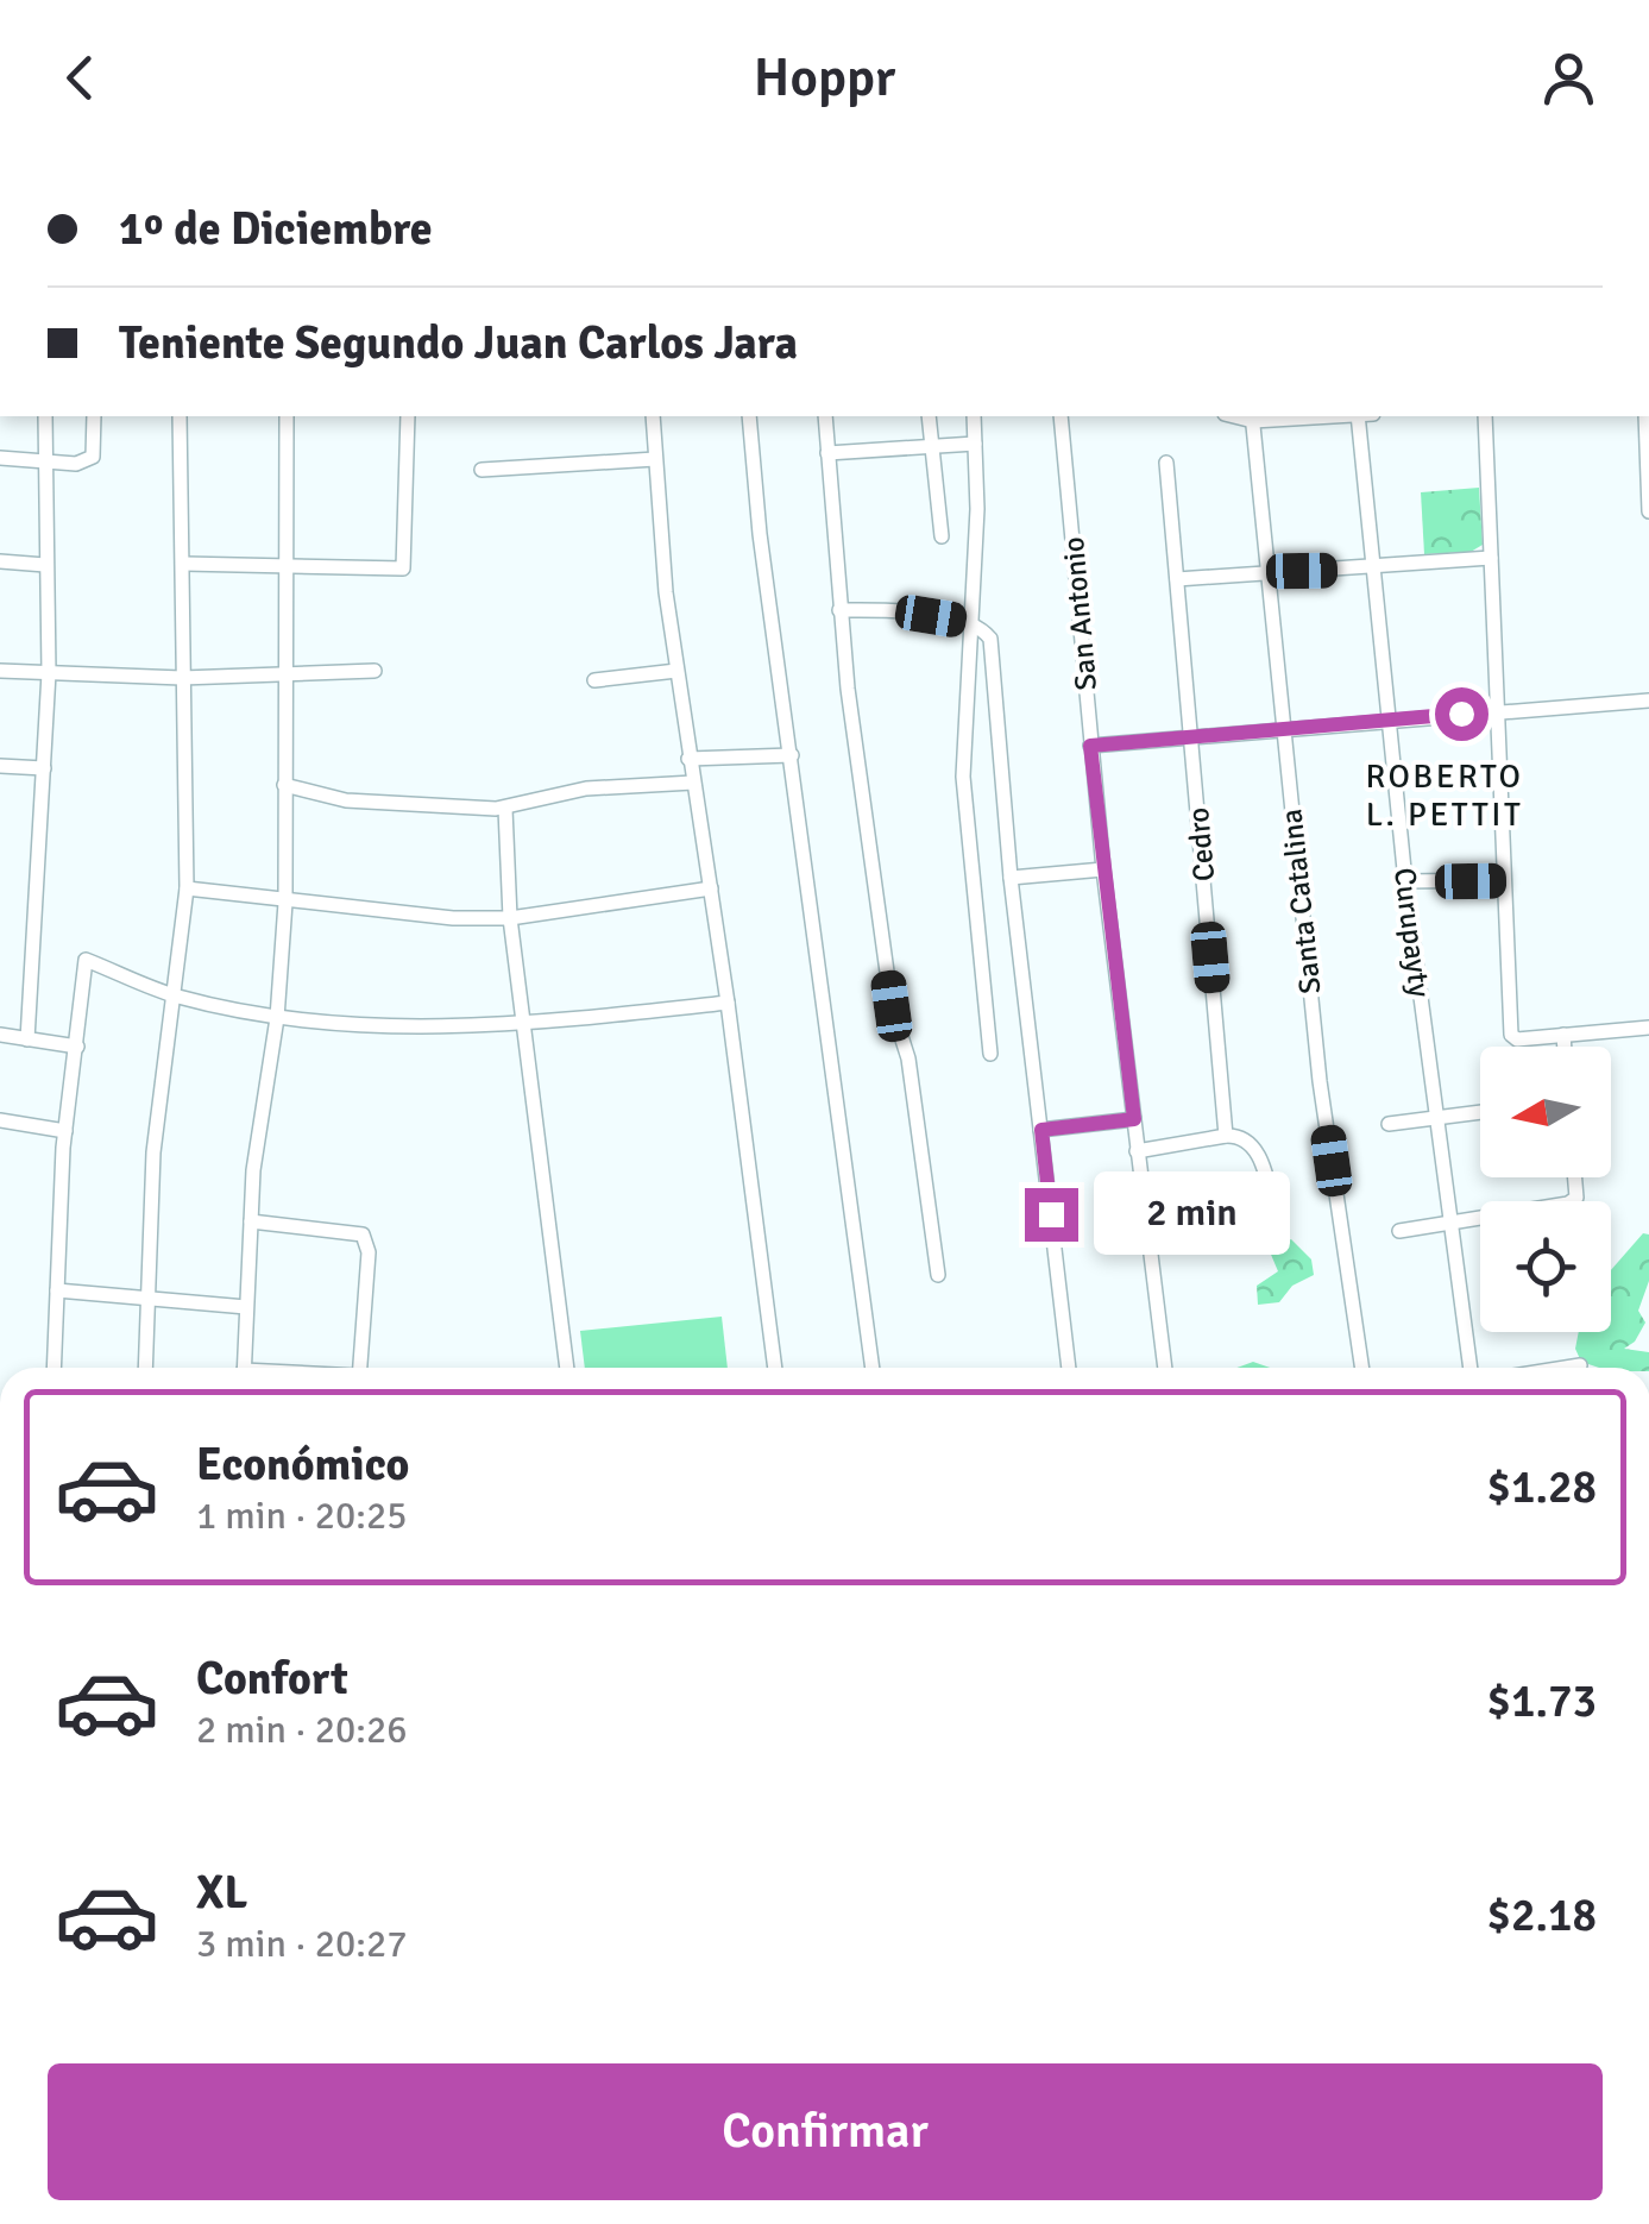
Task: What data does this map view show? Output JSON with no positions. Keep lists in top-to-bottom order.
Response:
{
  "streets": {
    "street": [
      "San Antonio",
      "Cedro",
      "Santa Catalina",
      "Curupayty"
    ]
  },
  "districts": ["ROBERTO L. PETTIT"],
  "north": "left",
  "page": {
    "header": "Hoppr",
    "banner": ["1º de Diciembre", "Teniente Segundo Juan Carlos Jara"],
    "bubble": "2 min",
    "list": [
      {
        "name": "Económico",
        "note": "1 min · 20:25",
        "value": "$1.28"
      },
      {
        "name": "Confort",
        "note": "2 min · 20:26",
        "value": "$1.73"
      },
      {
        "name": "XL",
        "note": "3 min · 20:27",
        "value": "$2.18"
      }
    ],
    "buttons": "Confirmar"
  }
}
